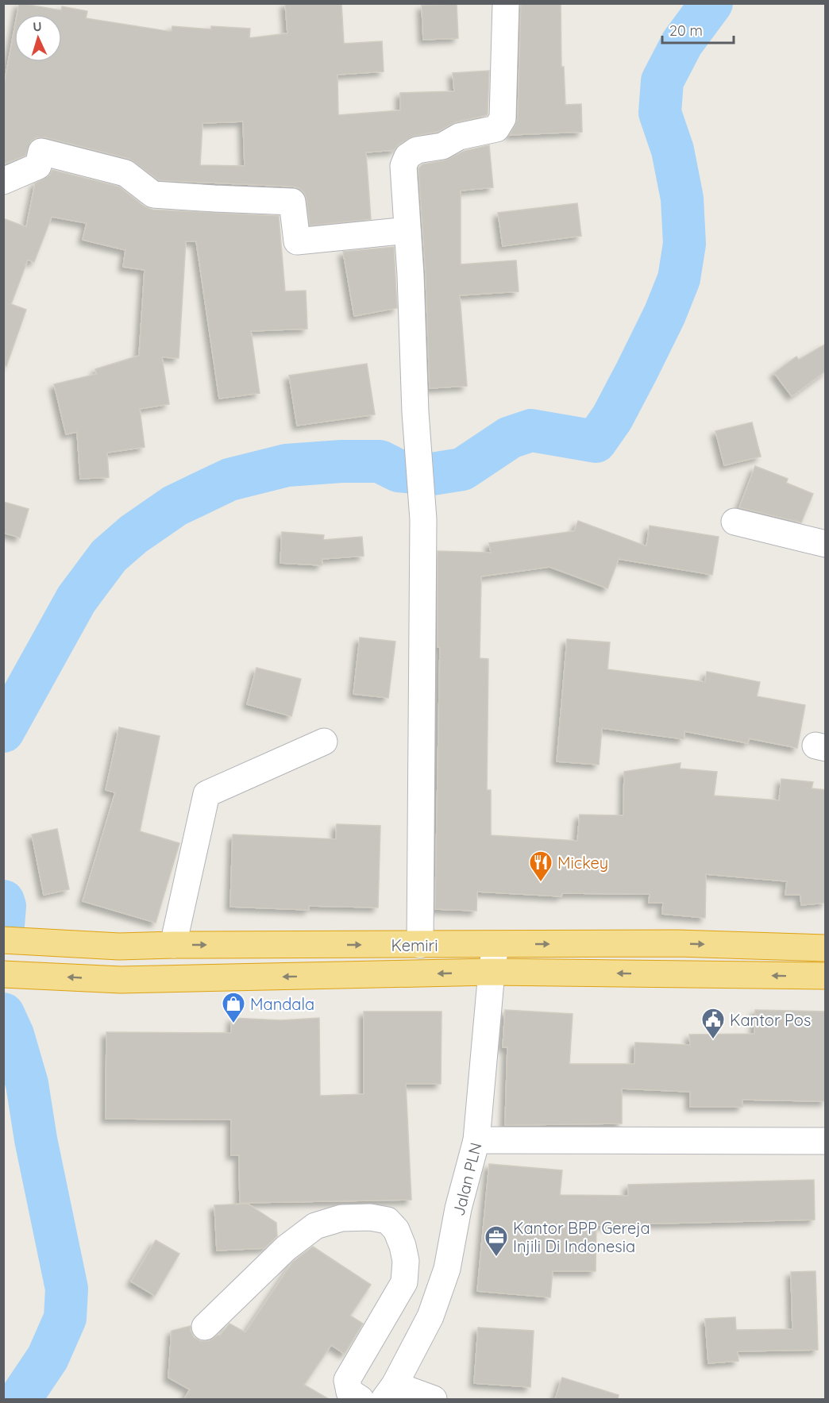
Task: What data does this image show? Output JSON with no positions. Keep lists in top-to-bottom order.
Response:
{
  "streets": {
    "highway": ["Kemiri"],
    "street": ["Jalan PLN"]
  },
  "crossings": [
    ["Kemiri", "Jalan PLN"]
  ],
  "places": {
    "restaurant": ["Mickey"],
    "shop": ["Mandala"],
    "public building": ["Kantor Pos"],
    "office": ["Kantor BPP Gereja Injili Di Indonesia"]
  },
  "scale_bar": "20 m",
  "north": "top"
}
